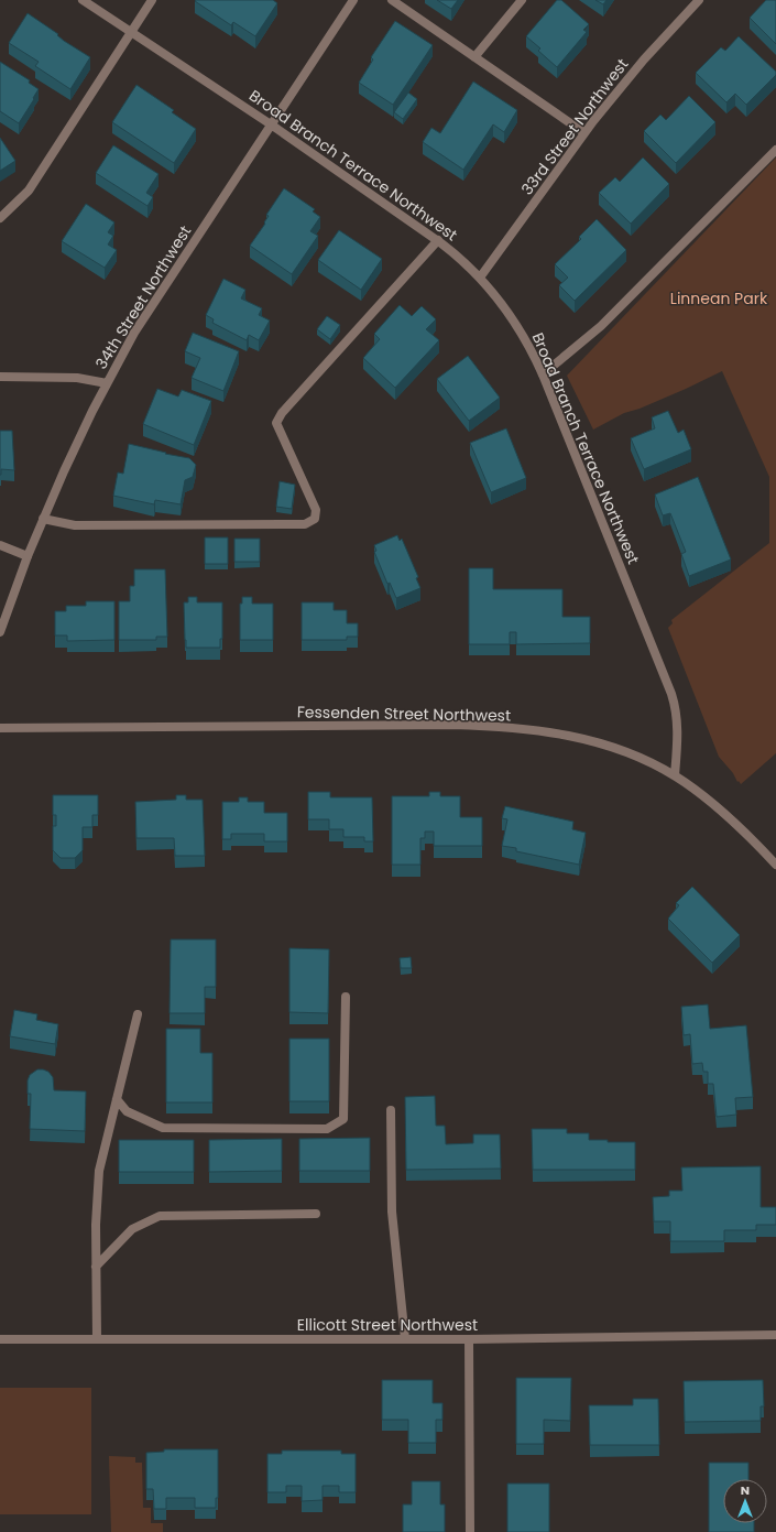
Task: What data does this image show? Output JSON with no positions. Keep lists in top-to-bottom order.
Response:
{
  "streets": {
    "street": [
      "33rd Street Northwest",
      "Broad Branch Terrace Northwest",
      "34th Street Northwest",
      "Fessenden Street Northwest",
      "Ellicott Street Northwest"
    ]
  },
  "crossings": [
    ["33rd Street Northwest", "Broad Branch Terrace Northwest"],
    ["Broad Branch Terrace Northwest", "34th Street Northwest"],
    ["Broad Branch Terrace Northwest", "Fessenden Street Northwest"]
  ],
  "parks": ["Linnean Park"],
  "north": "top"
}
